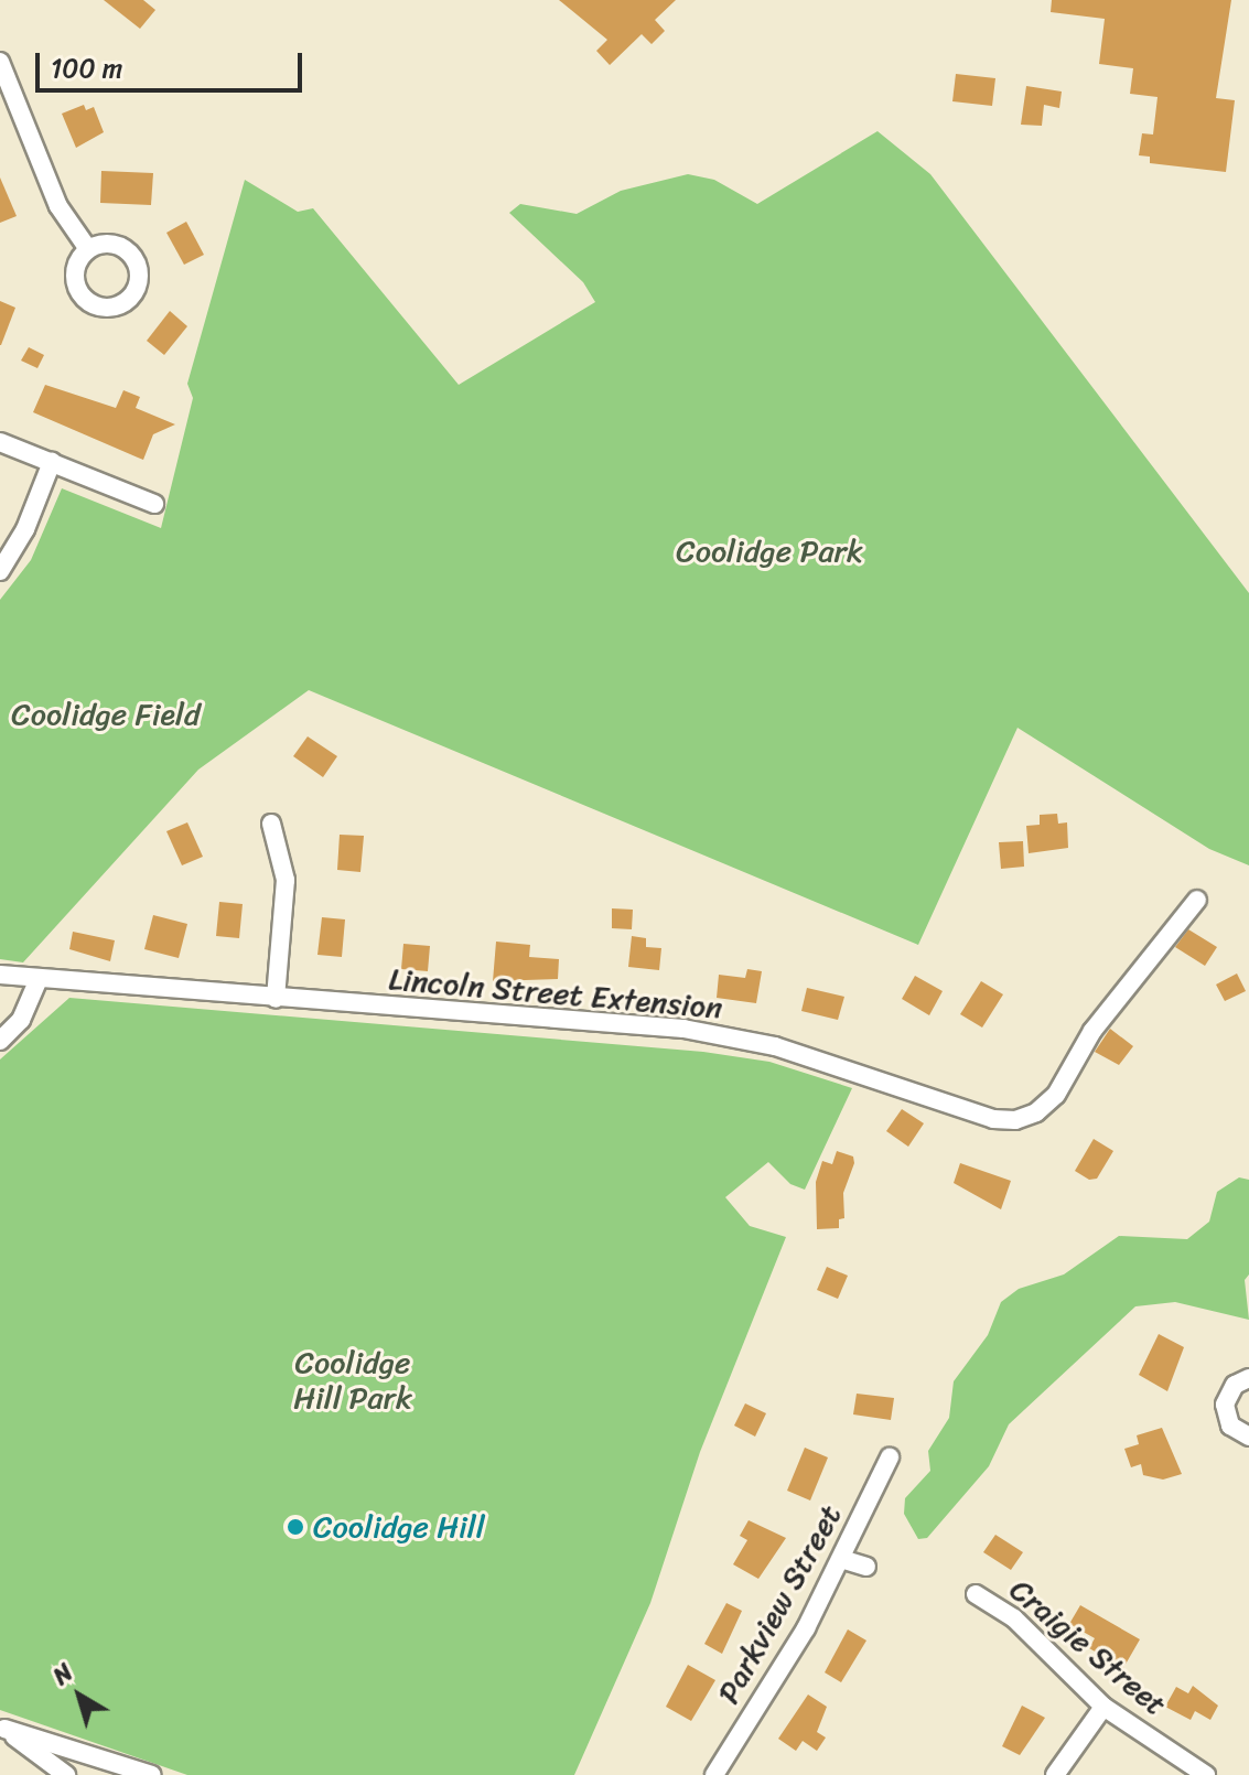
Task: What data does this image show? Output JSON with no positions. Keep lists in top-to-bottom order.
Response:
{
  "streets": {
    "street": ["Lincoln Street Extension", "Parkview Street", "Craigie Street"]
  },
  "parks": ["Coolidge Park", "Coolidge Field", "Coolidge Hill Park"],
  "places": ["Coolidge Hill"],
  "scale_bar": "100 m",
  "north": "top left"
}
